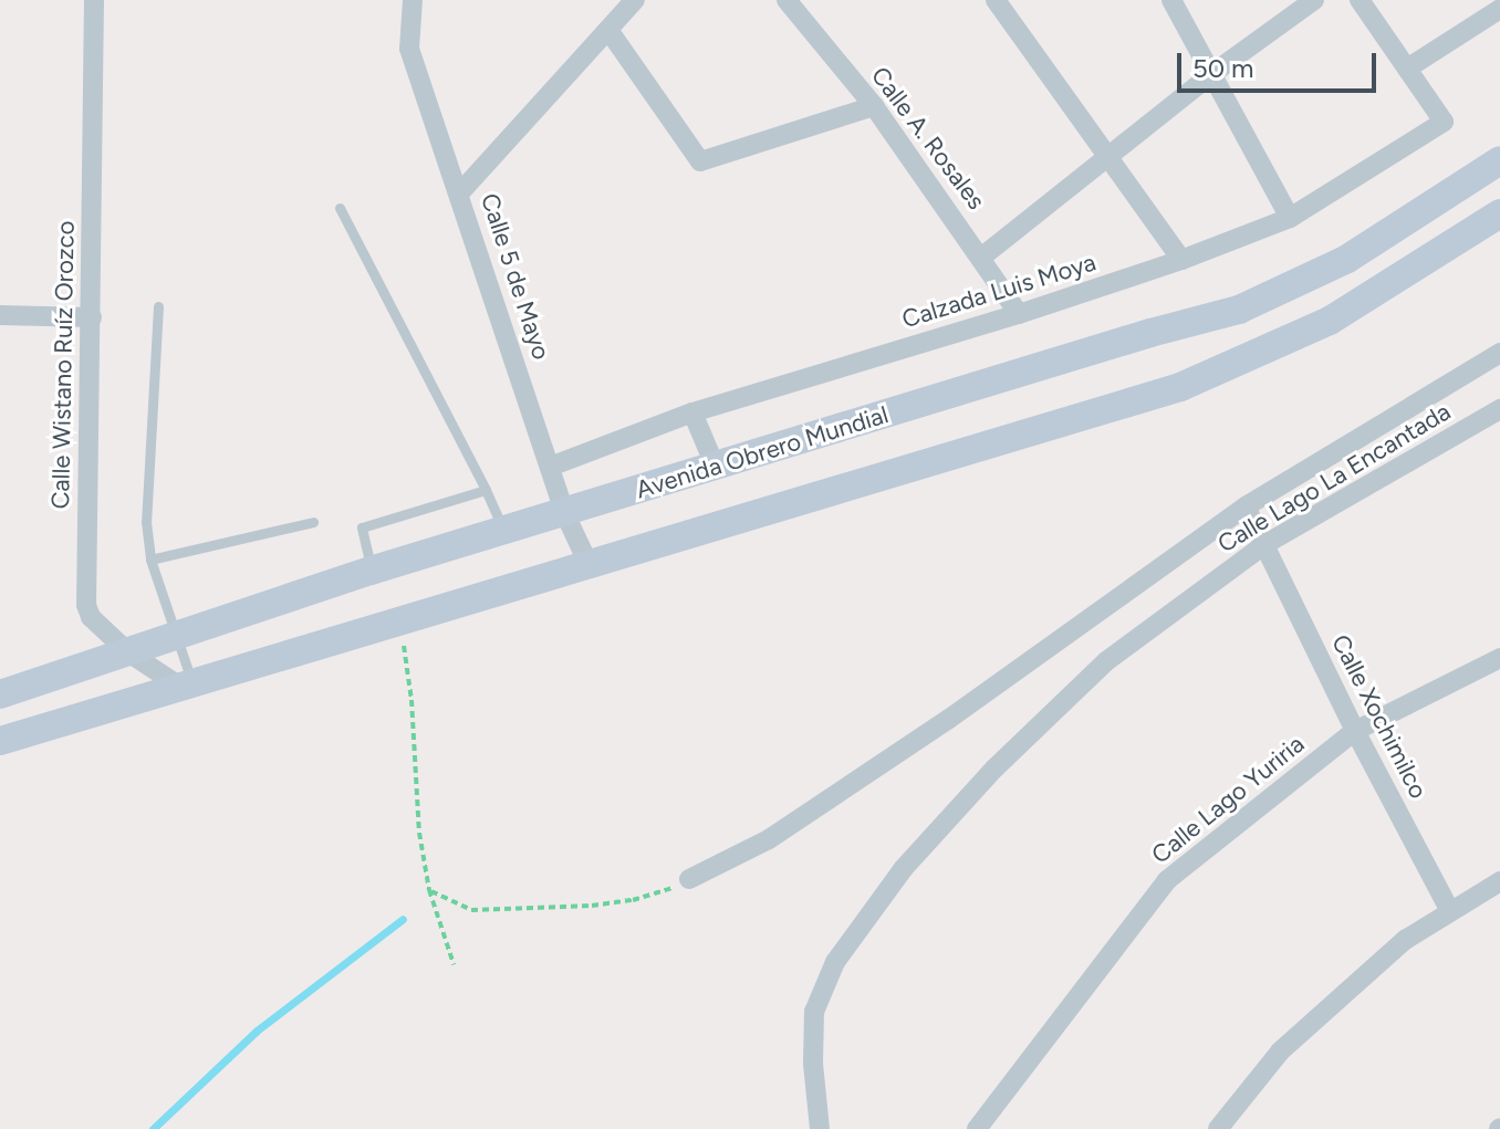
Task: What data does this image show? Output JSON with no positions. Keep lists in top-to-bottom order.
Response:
{
  "streets": {
    "main road": ["Avenida Obrero Mundial"],
    "street": [
      "Calle A. Rosales",
      "Calle 5 de Mayo",
      "Calzada Luis Moya",
      "Calle Wistano Ruíz Orozco",
      "Calle Lago La Encantada",
      "Calle Xochimilco",
      "Calle Lago Yuriria"
    ]
  },
  "crossings": [
    ["Calle A. Rosales", "Calzada Luis Moya"],
    ["Calle 5 de Mayo", "Calzada Luis Moya"],
    ["Calle 5 de Mayo", "Avenida Obrero Mundial"],
    ["Calle Wistano Ruíz Orozco", "Avenida Obrero Mundial"],
    ["Calle Lago La Encantada", "Calle Xochimilco"],
    ["Calle Xochimilco", "Calle Lago Yuriria"]
  ],
  "scale_bar": "50 m"
}
